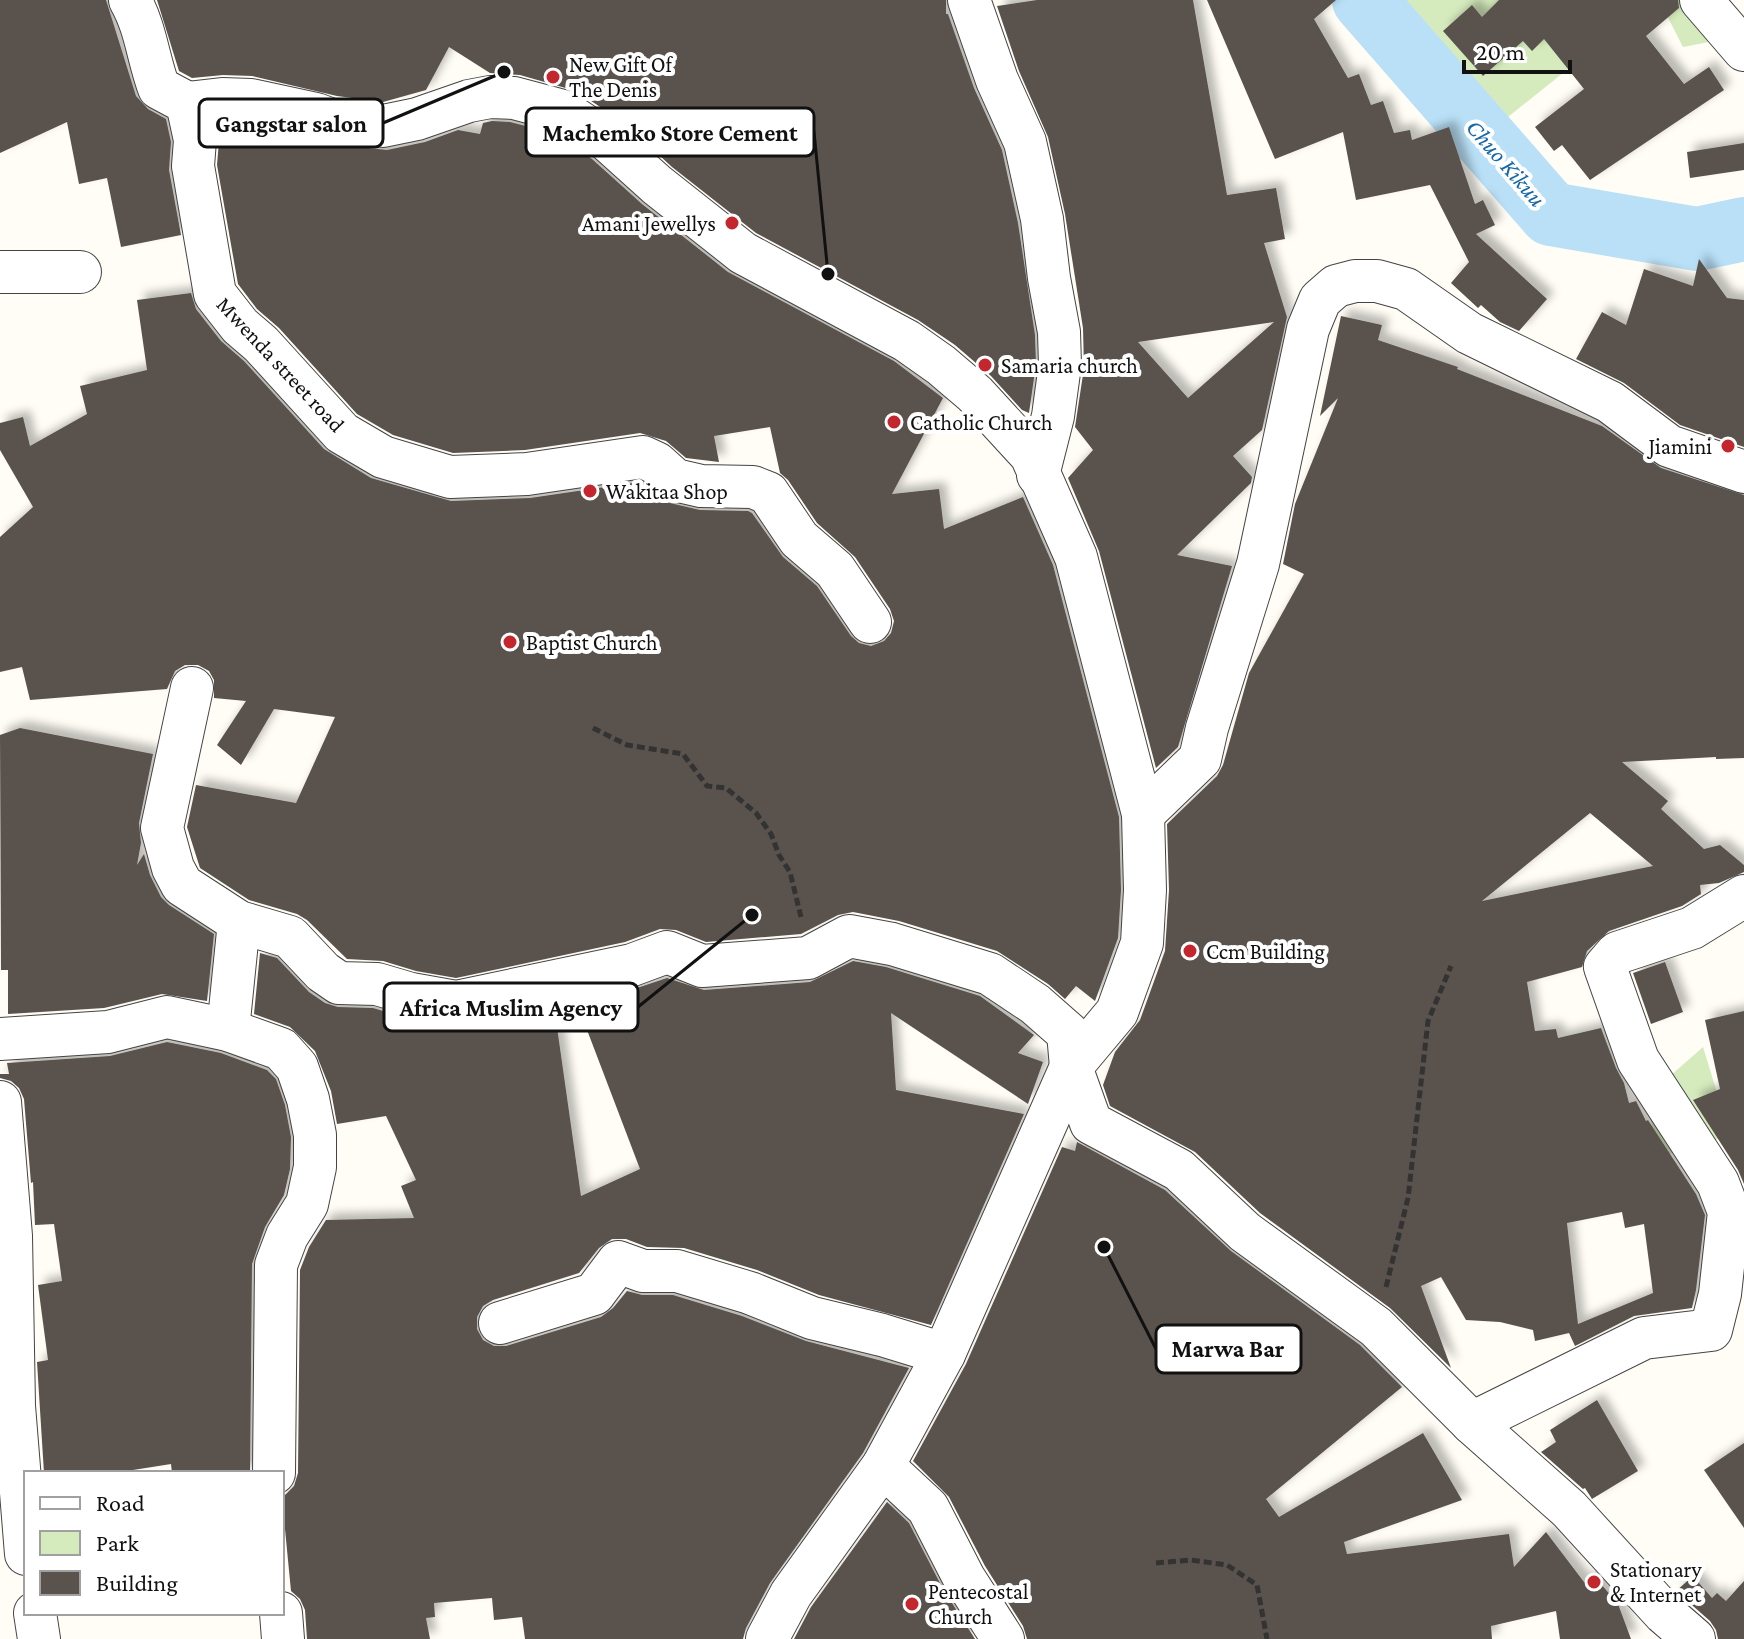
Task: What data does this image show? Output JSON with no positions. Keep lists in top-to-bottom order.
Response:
{
  "streets": {
    "street": ["Mwenda street road"]
  },
  "water": ["Chuo Kikuu"],
  "places": [
    "Gangstar salon",
    "New Gift Of The Denis",
    "Amani Jewellys",
    "Machemko Store Cement",
    "Samaria church",
    "Catholic Church",
    "Jiamini",
    "Wakitaa Shop",
    "Baptist Church",
    "Africa Muslim Agency",
    "Ccm Building",
    "Marwa Bar",
    "Stationary & Internet",
    "Pentecostal Church"
  ],
  "legend": ["Road", "Park", "Building"],
  "scale_bar": "20 m"
}
